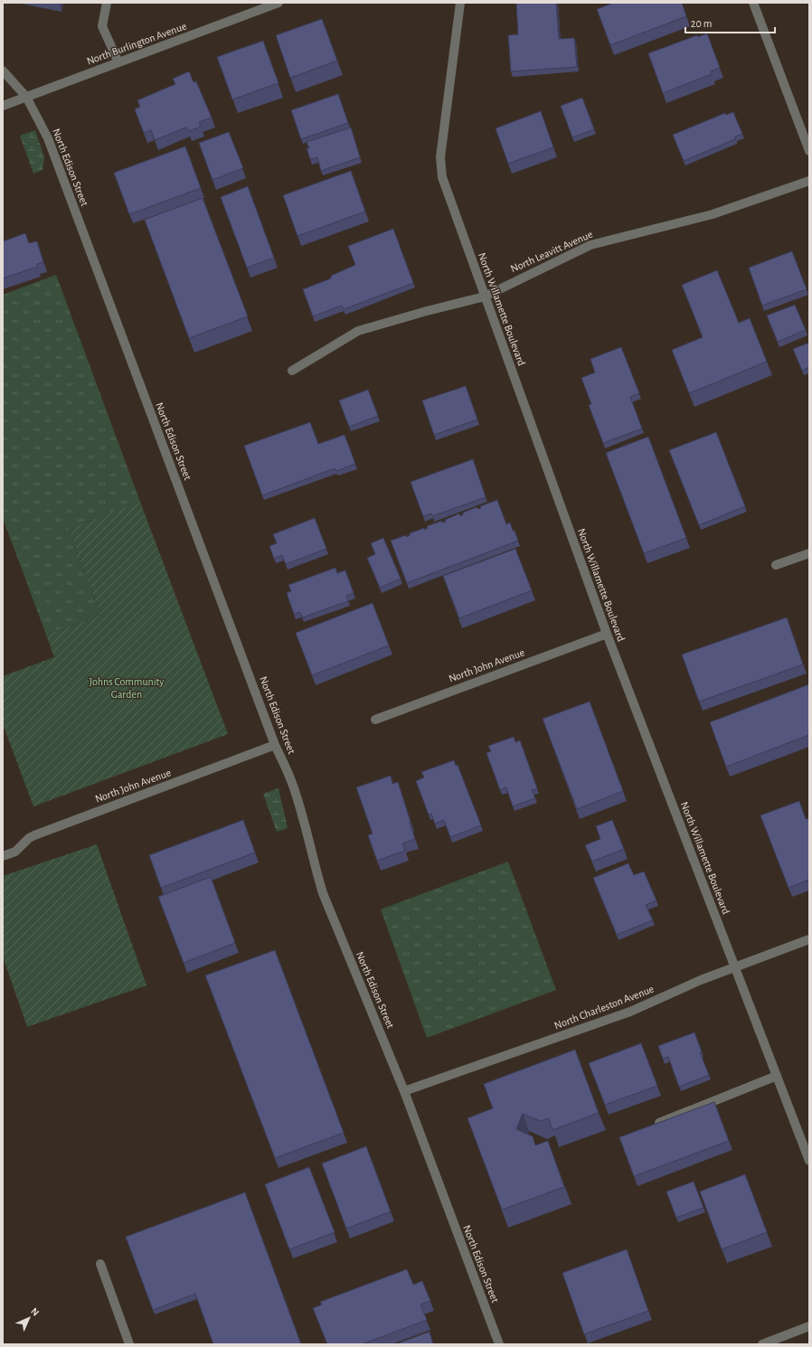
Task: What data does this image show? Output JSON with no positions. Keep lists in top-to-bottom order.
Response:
{
  "streets": {
    "street": [
      "North Burlington Avenue",
      "North Edison Street",
      "North Leavitt Avenue",
      "North Willamette Boulevard",
      "North John Avenue",
      "North Charleston Avenue"
    ]
  },
  "crossings": [
    ["North Burlington Avenue", "North Edison Street"],
    ["North Edison Street", "North John Avenue"],
    ["North Edison Street", "North Charleston Avenue"],
    ["North Leavitt Avenue", "North Willamette Boulevard"],
    ["North Willamette Boulevard", "North John Avenue"],
    ["North Willamette Boulevard", "North Charleston Avenue"]
  ],
  "parks": ["Johns Community Garden"],
  "scale_bar": "20 m",
  "north": "top right"
}
